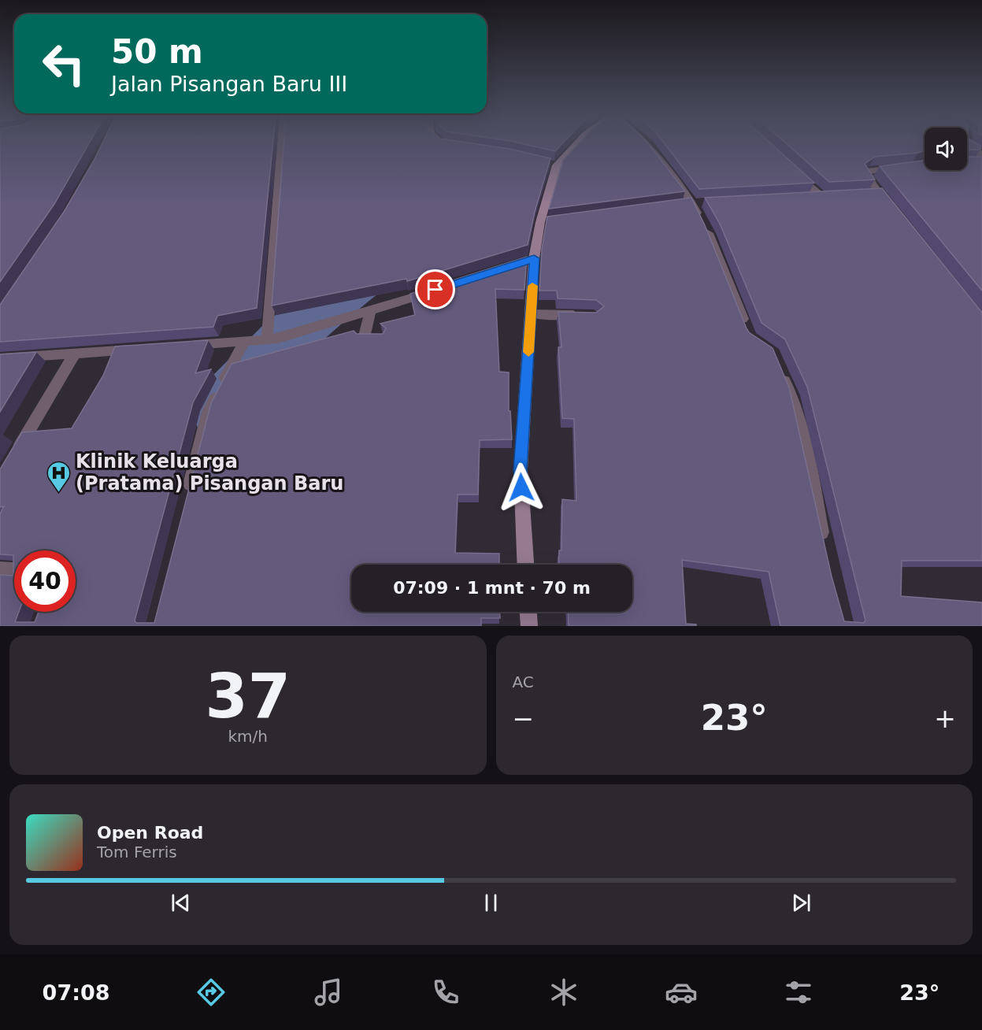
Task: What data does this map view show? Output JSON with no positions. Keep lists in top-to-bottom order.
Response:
{
  "places": {
    "hospital": ["Klinik Keluarga (Pratama) Pisangan Baru"]
  },
  "page": {
    "turn": ["50 m", "Jalan Pisangan Baru III"],
    "limit": "40",
    "trip": "07:09 · 1 mnt · 70 m",
    "tile": [
      ["37", "km/h"],
      "AC"
    ],
    "heat": ["−", "23°", "+"],
    "song": ["Open Road", "Tom Ferris"],
    "tabs": ["07:08", "23°"]
  }
}
